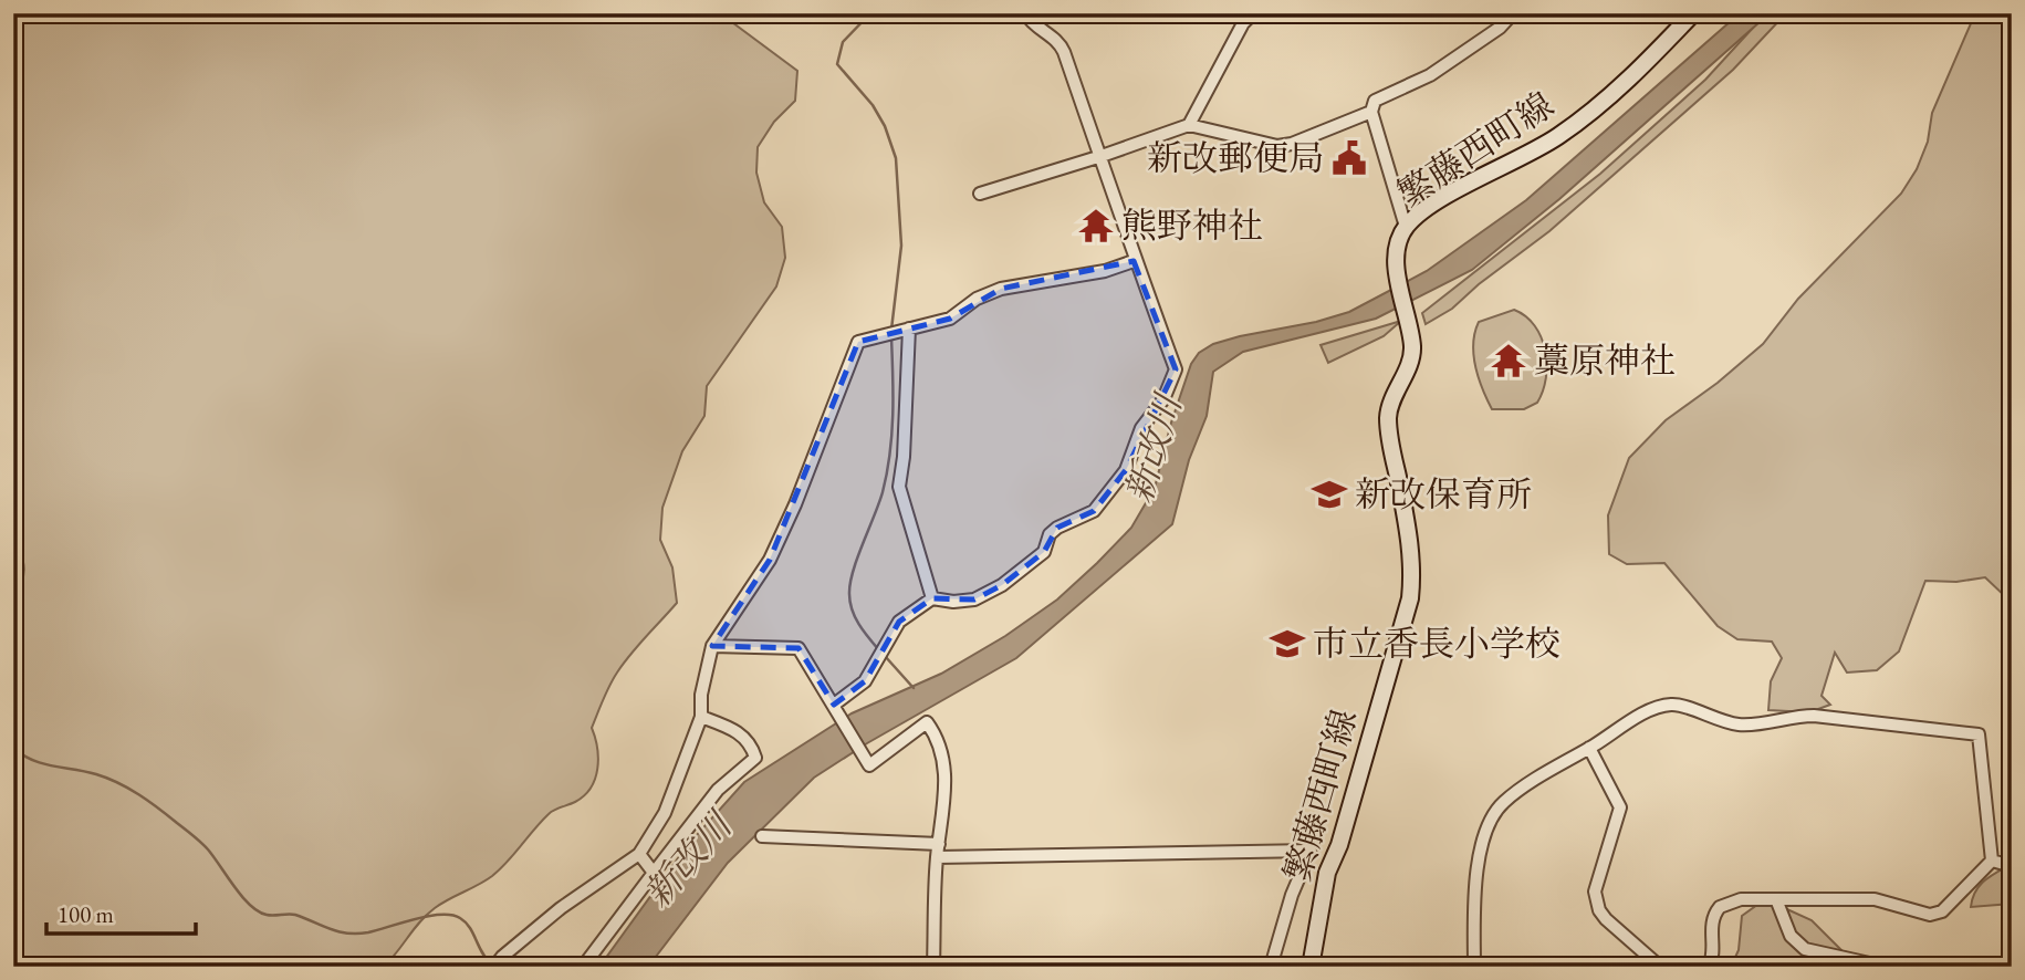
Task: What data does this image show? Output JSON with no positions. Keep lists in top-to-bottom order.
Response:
{
  "streets": {
    "main road": ["繁藤西町線"]
  },
  "water": ["新改川"],
  "places": {
    "public building": ["新改郵便局"],
    "temple": ["熊野神社", "藁原神社"],
    "school or university": ["新改保育所", "市立香長小学校"]
  },
  "scale_bar": "100 m"
}
